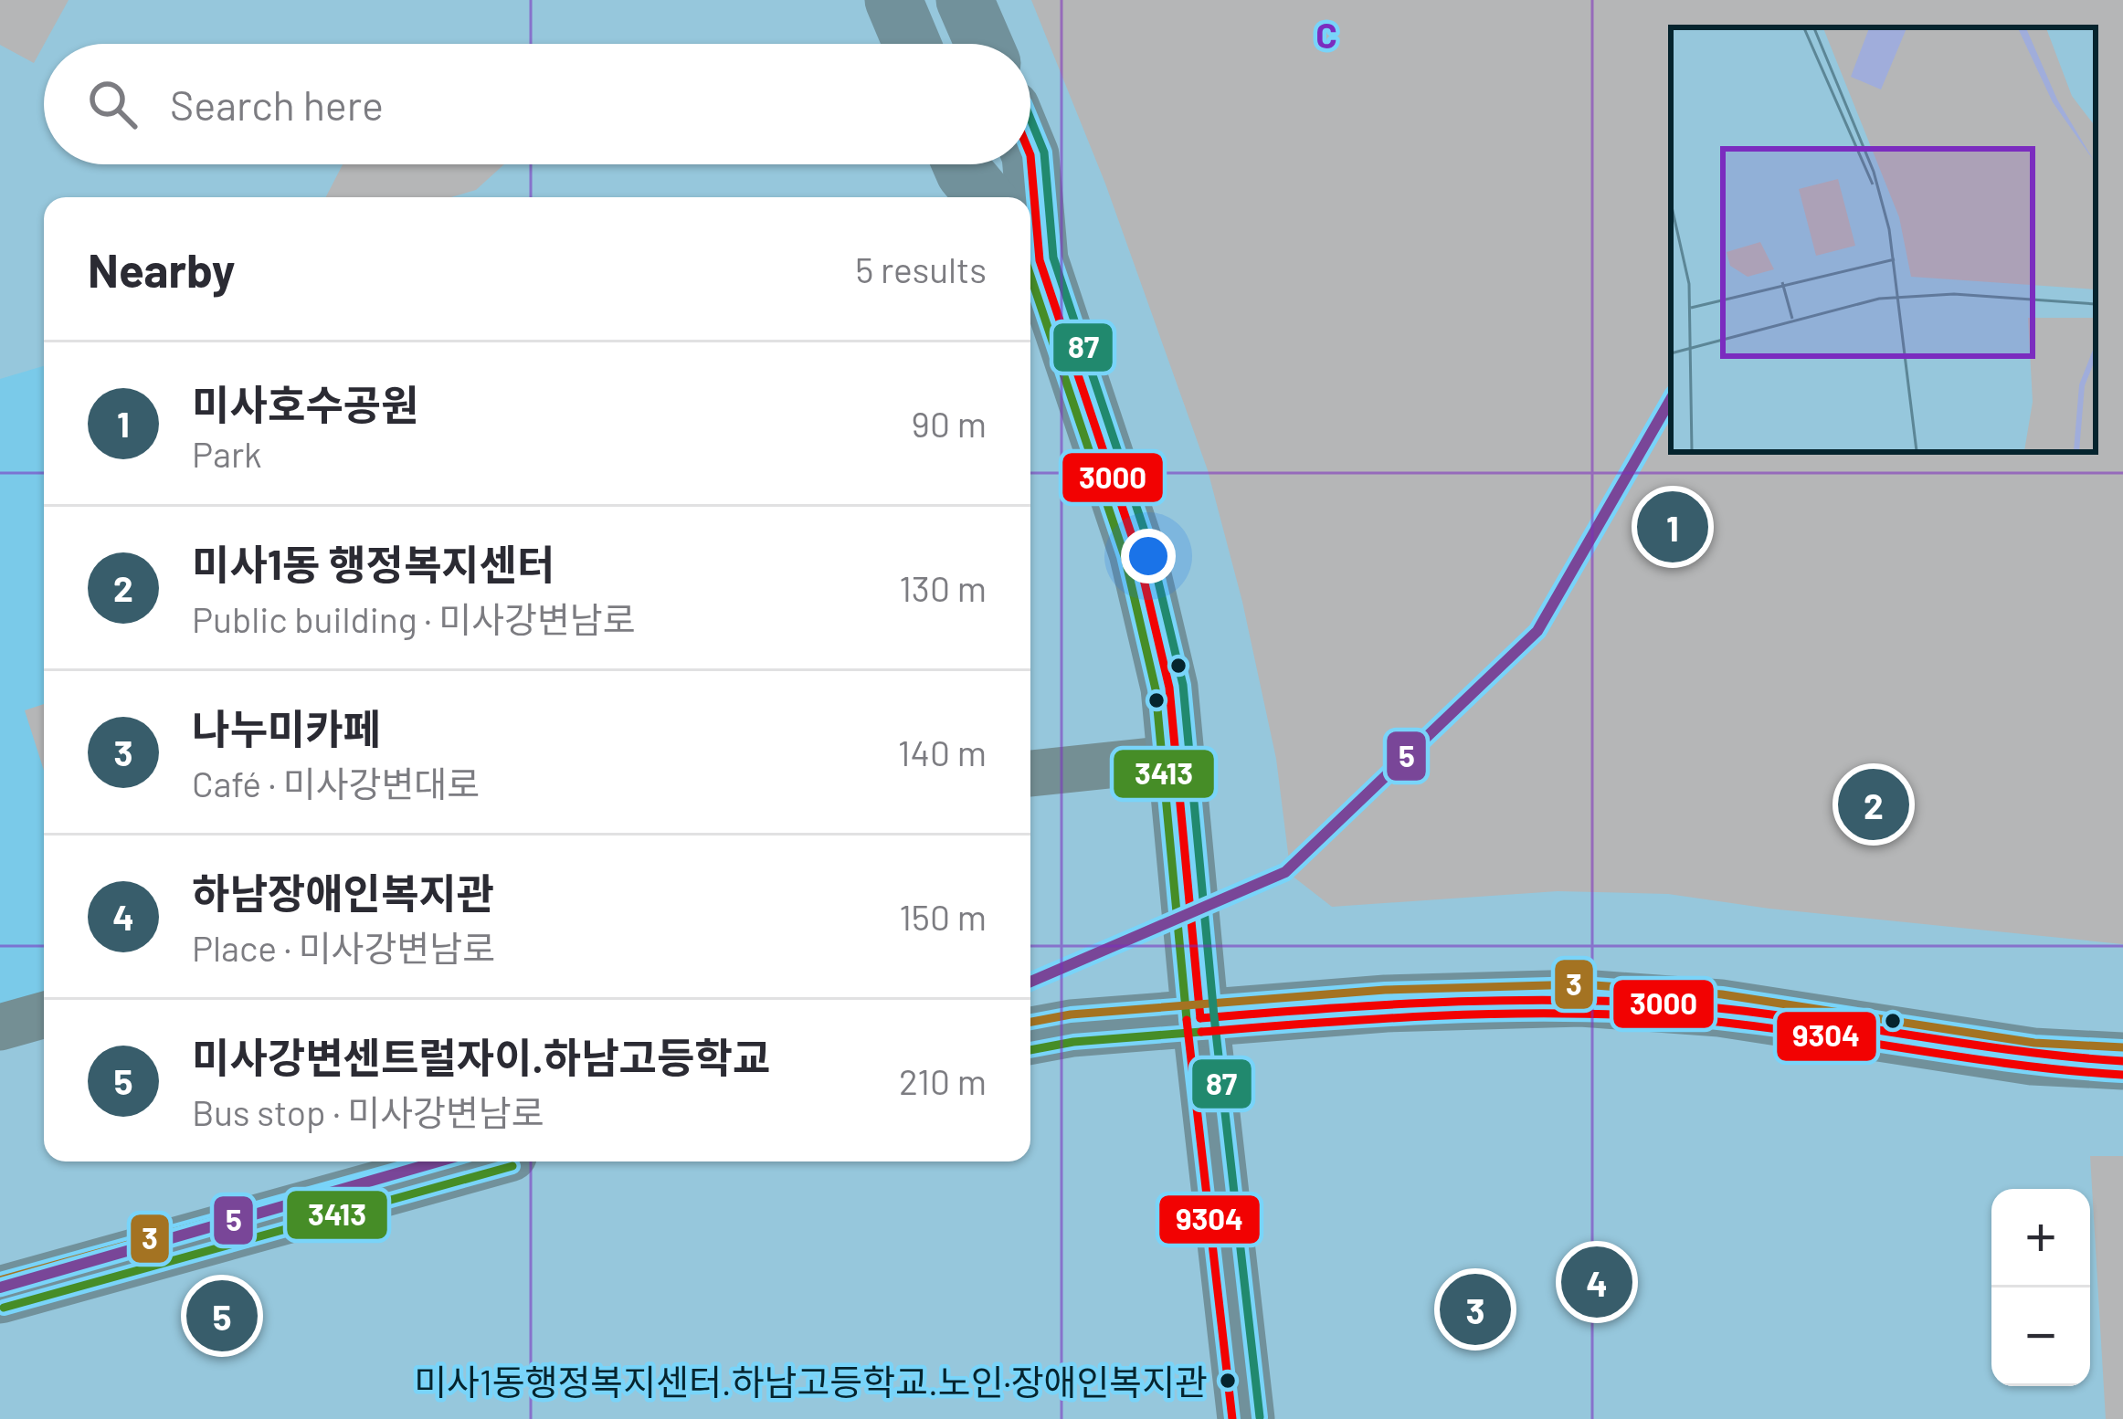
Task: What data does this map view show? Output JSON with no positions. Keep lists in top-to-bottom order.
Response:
{
  "places": ["미사1동행정복지센터.하남고등학교.노인·장애인복지관"],
  "lines": [
    "transit line 87",
    "transit line 3000",
    "transit line 3413",
    "metro line 5",
    "transit line 3",
    "transit line 9304"
  ],
  "page": {
    "search": "Search here",
    "heading": ["Nearby", "5 results"],
    "list": [
      {
        "mark": "1",
        "name": "미사호수공원",
        "note": "Park",
        "value": "90 m"
      },
      {
        "mark": "2",
        "name": "미사1동 행정복지센터",
        "note": "Public building · 미사강변남로",
        "value": "130 m"
      },
      {
        "mark": "3",
        "name": "나누미카페",
        "note": "Café · 미사강변대로",
        "value": "140 m"
      },
      {
        "mark": "4",
        "name": "하남장애인복지관",
        "note": "Place · 미사강변남로",
        "value": "150 m"
      },
      {
        "mark": "5",
        "name": "미사강변센트럴자이.하남고등학교",
        "note": "Bus stop · 미사강변남로",
        "value": "210 m"
      }
    ],
    "pins": [
      "1",
      "2",
      "4",
      "3",
      "5"
    ],
    "map_buttons": ["+", "−"]
  },
  "grid": {
    "columns": ["C"]
  }
}
